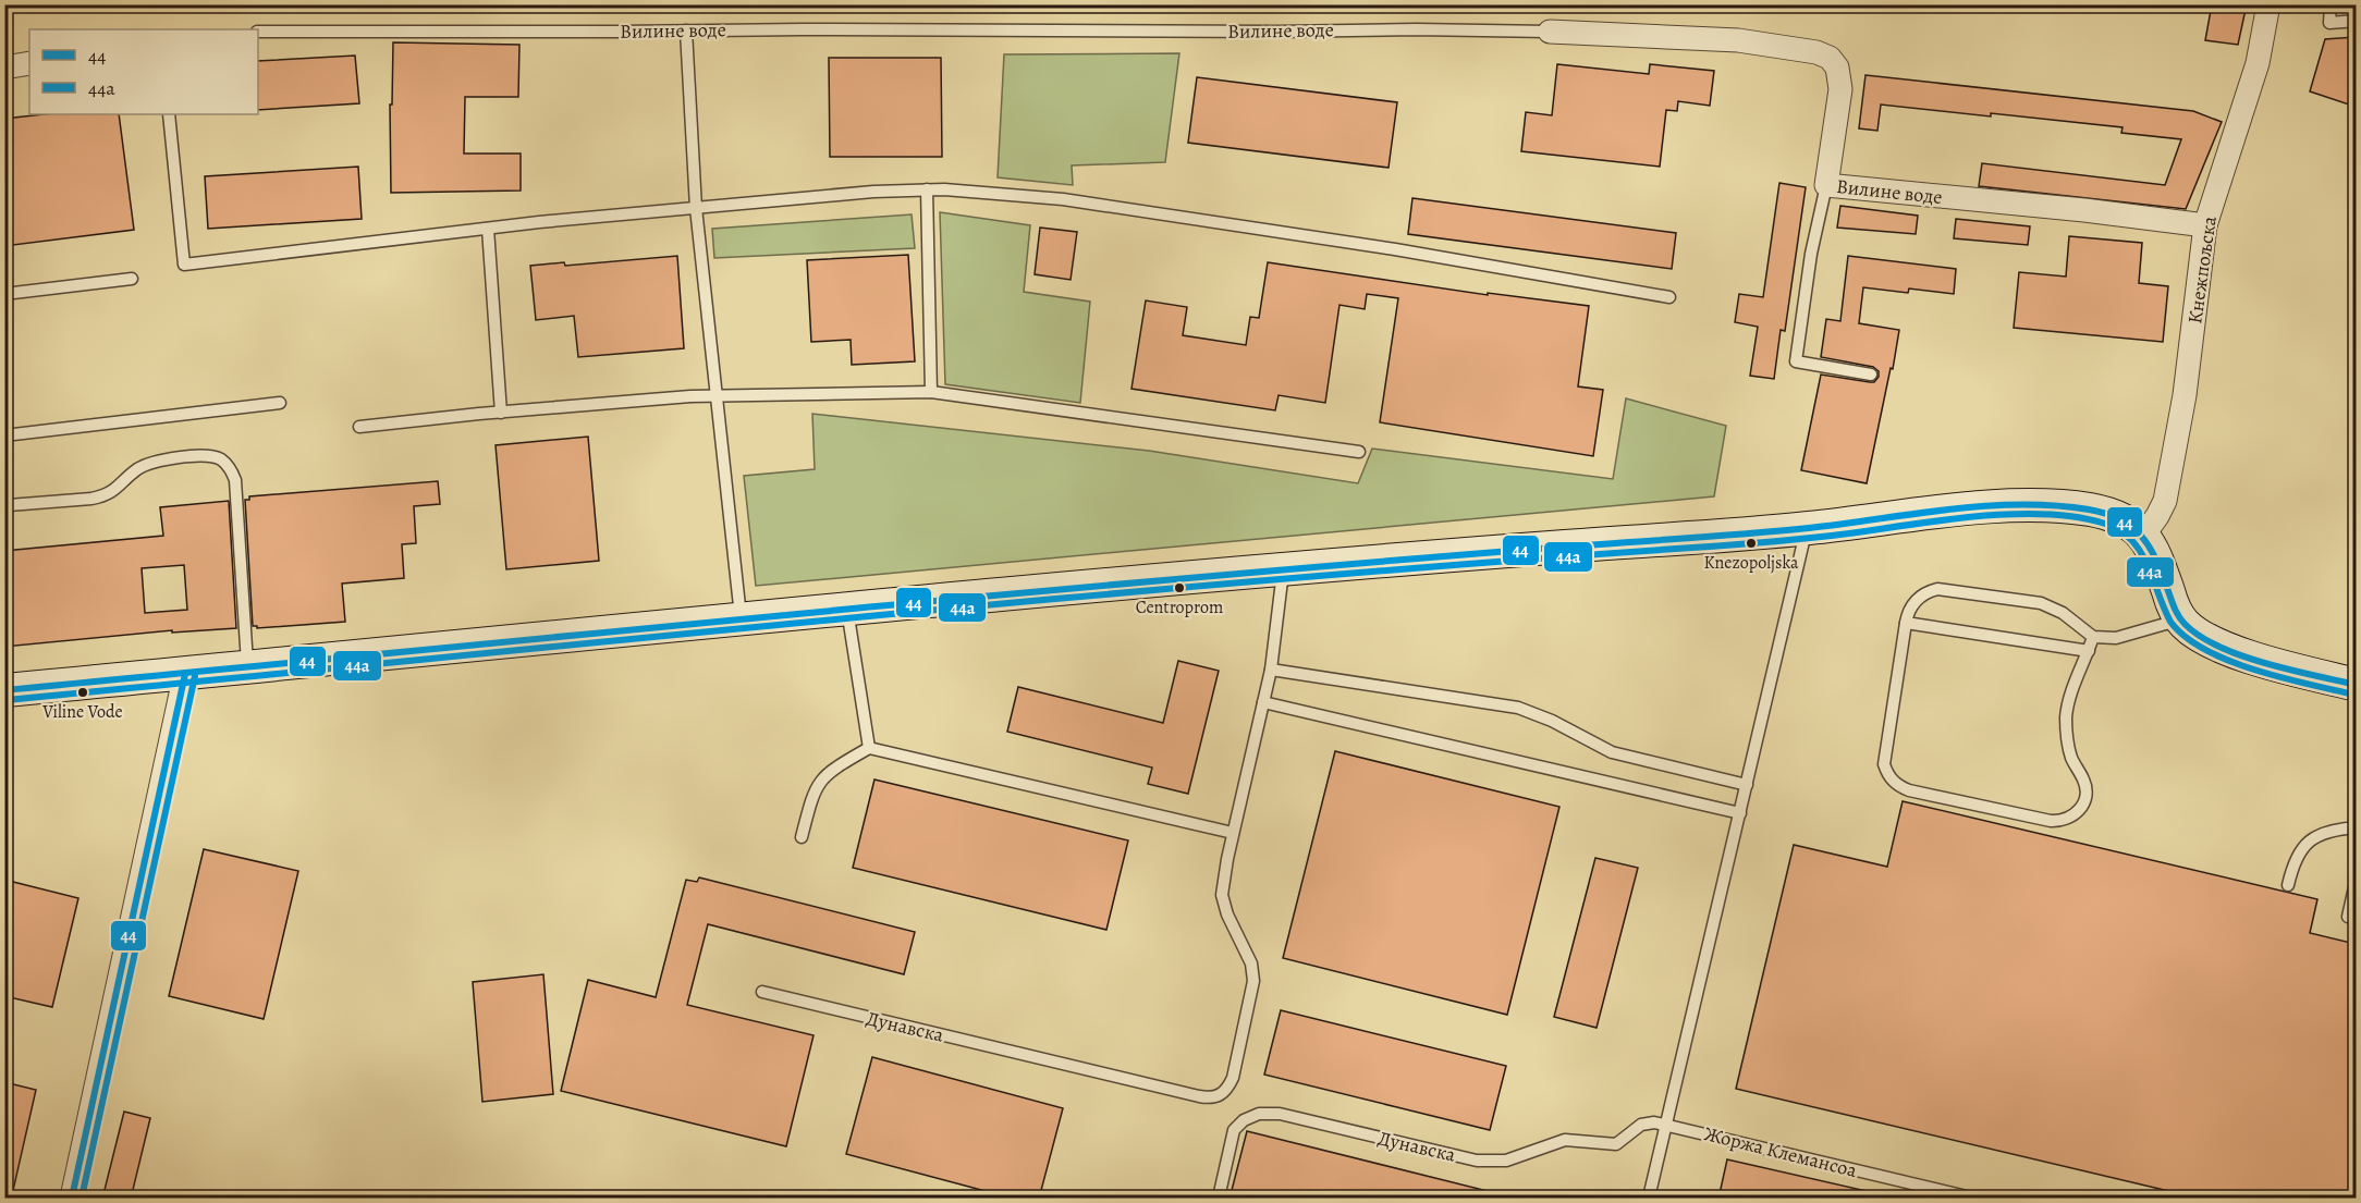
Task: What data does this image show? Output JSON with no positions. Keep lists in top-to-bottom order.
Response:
{
  "streets": {
    "street": ["Вилине воде", "Кнежпољска"],
    "lane": ["Дунавска", "Жоржа Клемансоа"]
  },
  "crossings": [
    ["Вилине воде", "Кнежпољска"],
    ["Дунавска", "Жоржа Клемансоа"]
  ],
  "places": ["Knezopoljska", "Centroprom", "Viline Vode"],
  "lines": ["transit line 44", "transit line 44a"],
  "legend": ["44", "44a"]
}
